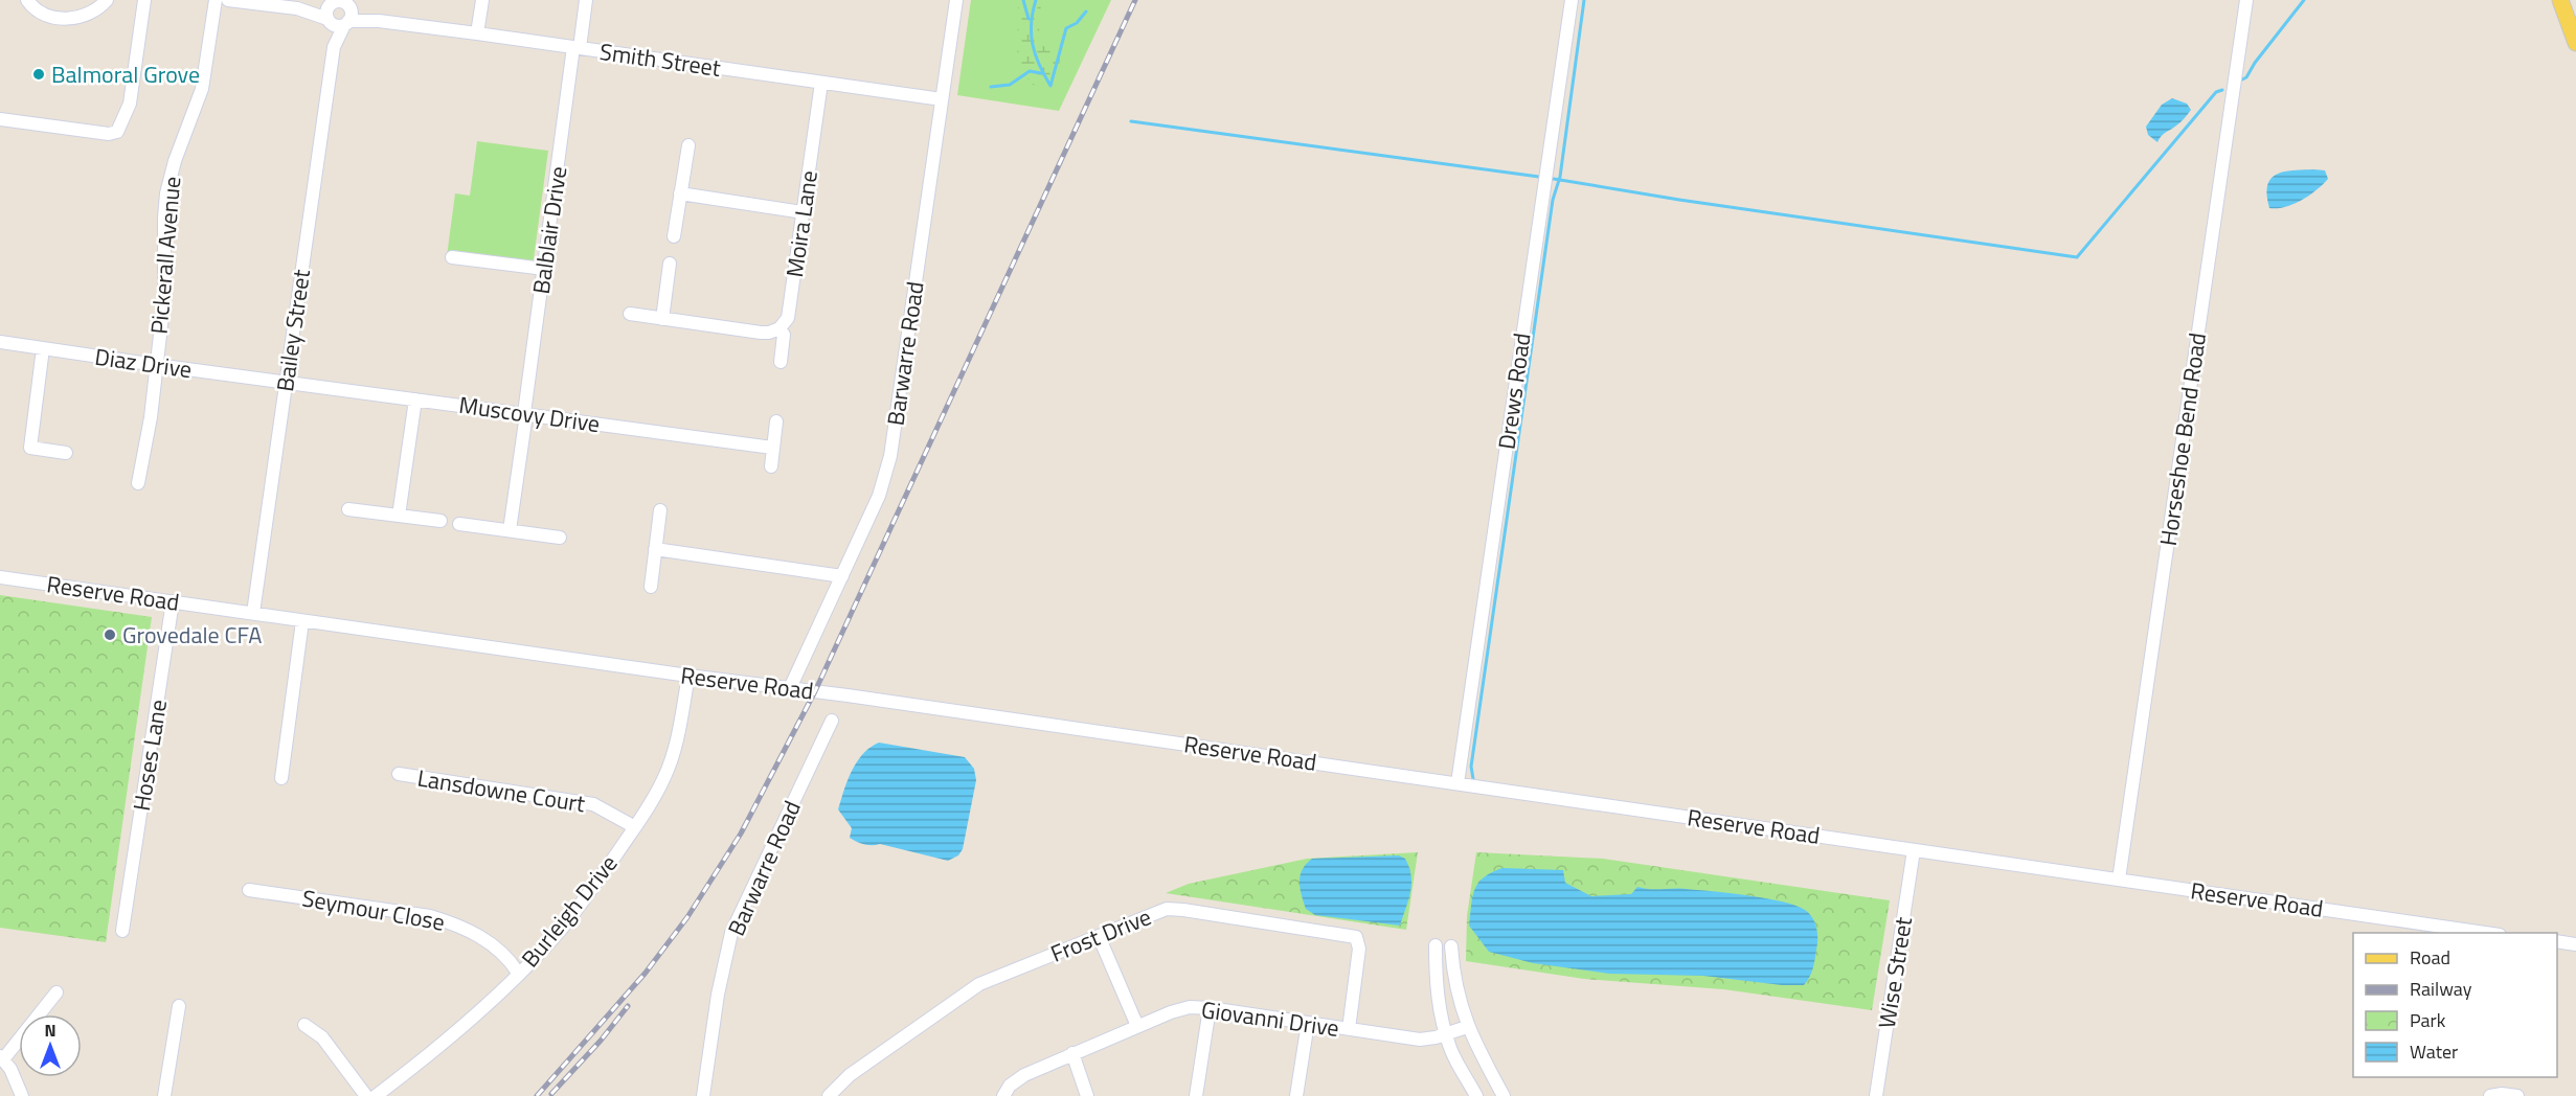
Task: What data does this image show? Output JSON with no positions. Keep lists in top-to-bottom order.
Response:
{
  "streets": {
    "street": [
      "Smith Street",
      "Moira Lane",
      "Balblair Drive",
      "Pickerall Avenue",
      "Bailey Street",
      "Barwarre Road",
      "Diaz Drive",
      "Drews Road",
      "Muscovy Drive",
      "Horseshoe Bend Road",
      "Reserve Road",
      "Hoses Lane",
      "Lansdowne Court",
      "Seymour Close",
      "Burleigh Drive",
      "Frost Drive",
      "Wise Street",
      "Giovanni Drive"
    ]
  },
  "crossings": [
    ["Smith Street", "Moira Lane"],
    ["Smith Street", "Balblair Drive"],
    ["Smith Street", "Bailey Street"],
    ["Smith Street", "Barwarre Road"],
    ["Balblair Drive", "Muscovy Drive"],
    ["Pickerall Avenue", "Diaz Drive"],
    ["Bailey Street", "Diaz Drive"],
    ["Bailey Street", "Muscovy Drive"],
    ["Bailey Street", "Reserve Road"],
    ["Barwarre Road", "Reserve Road"],
    ["Diaz Drive", "Muscovy Drive"],
    ["Drews Road", "Reserve Road"],
    ["Horseshoe Bend Road", "Reserve Road"],
    ["Reserve Road", "Hoses Lane"],
    ["Reserve Road", "Burleigh Drive"],
    ["Reserve Road", "Wise Street"],
    ["Lansdowne Court", "Burleigh Drive"],
    ["Seymour Close", "Burleigh Drive"],
    ["Frost Drive", "Giovanni Drive"]
  ],
  "places": ["Balmoral Grove", "Grovedale CFA"],
  "legend": [
    "Road",
    "Railway",
    "Park",
    "Water"
  ],
  "north": "top"
}
